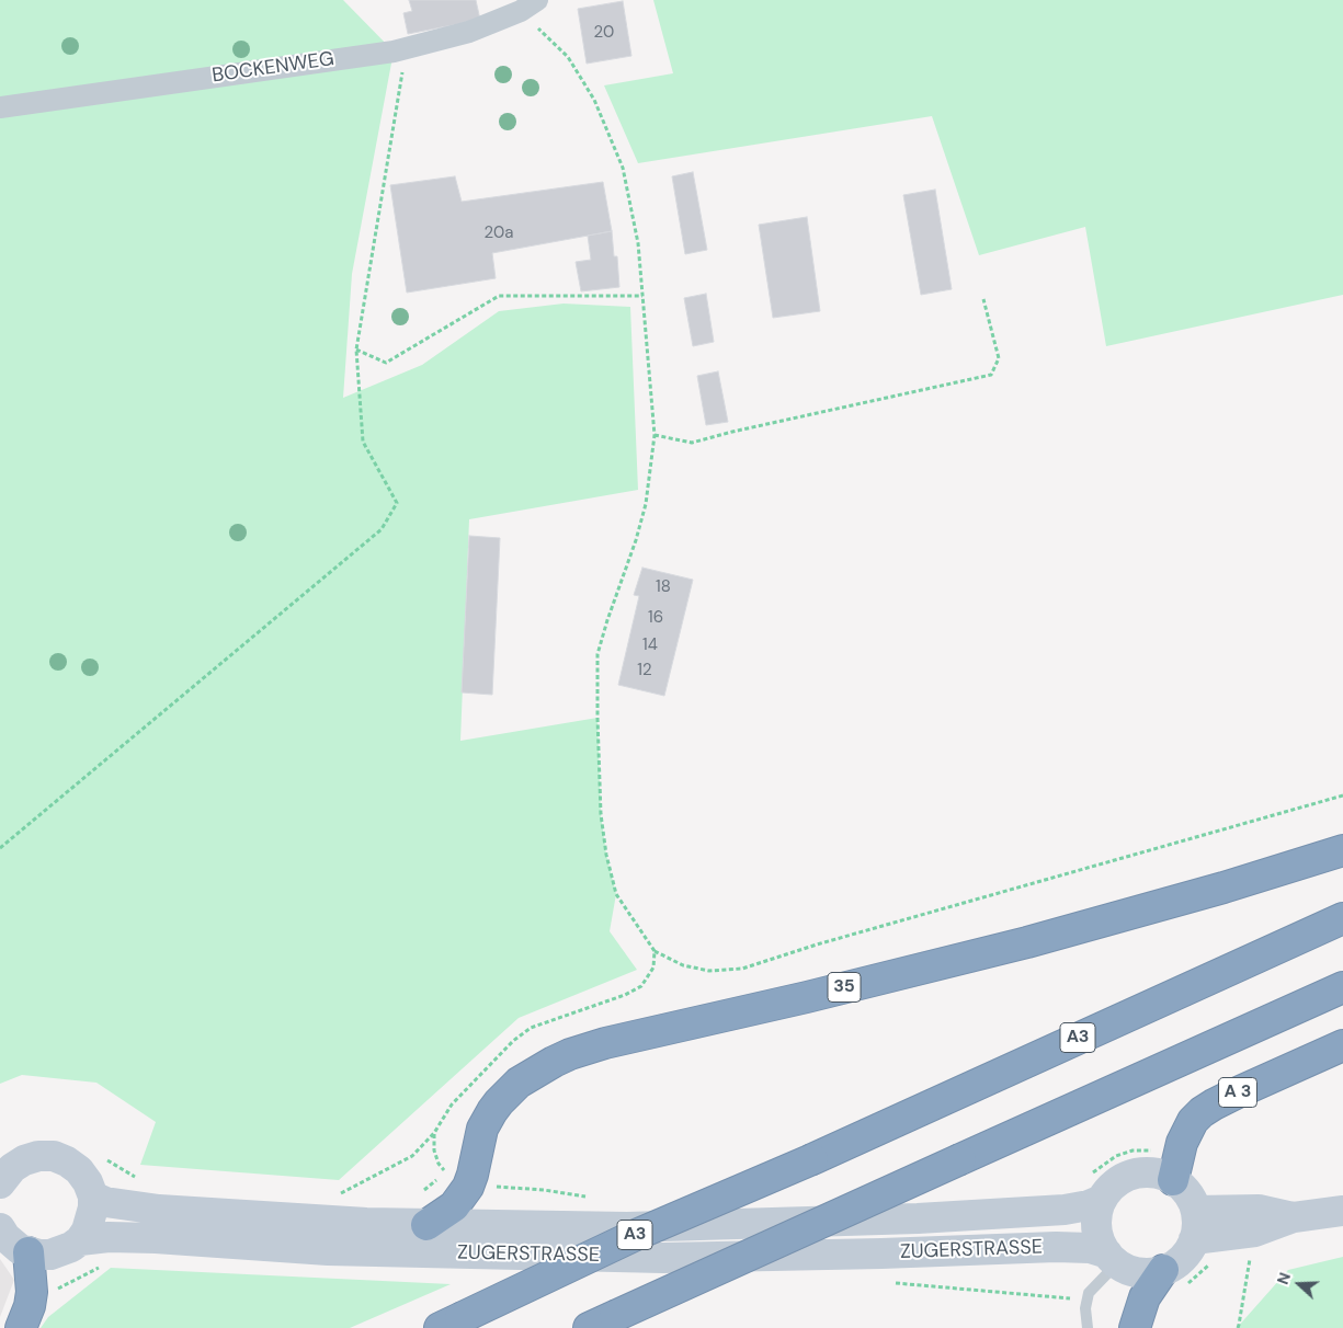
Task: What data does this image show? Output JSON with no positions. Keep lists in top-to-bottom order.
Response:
{
  "streets": {
    "highway": ["35", "A3", "A 3"],
    "main road": ["ZUGERSTRASSE"],
    "street": ["BOCKENWEG"]
  },
  "crossings": [
    ["35", "ZUGERSTRASSE"],
    ["A 3", "ZUGERSTRASSE"]
  ],
  "house_numbers": [
    "20",
    "20a",
    "18",
    "16",
    "14",
    "12"
  ],
  "north": "left"
}
